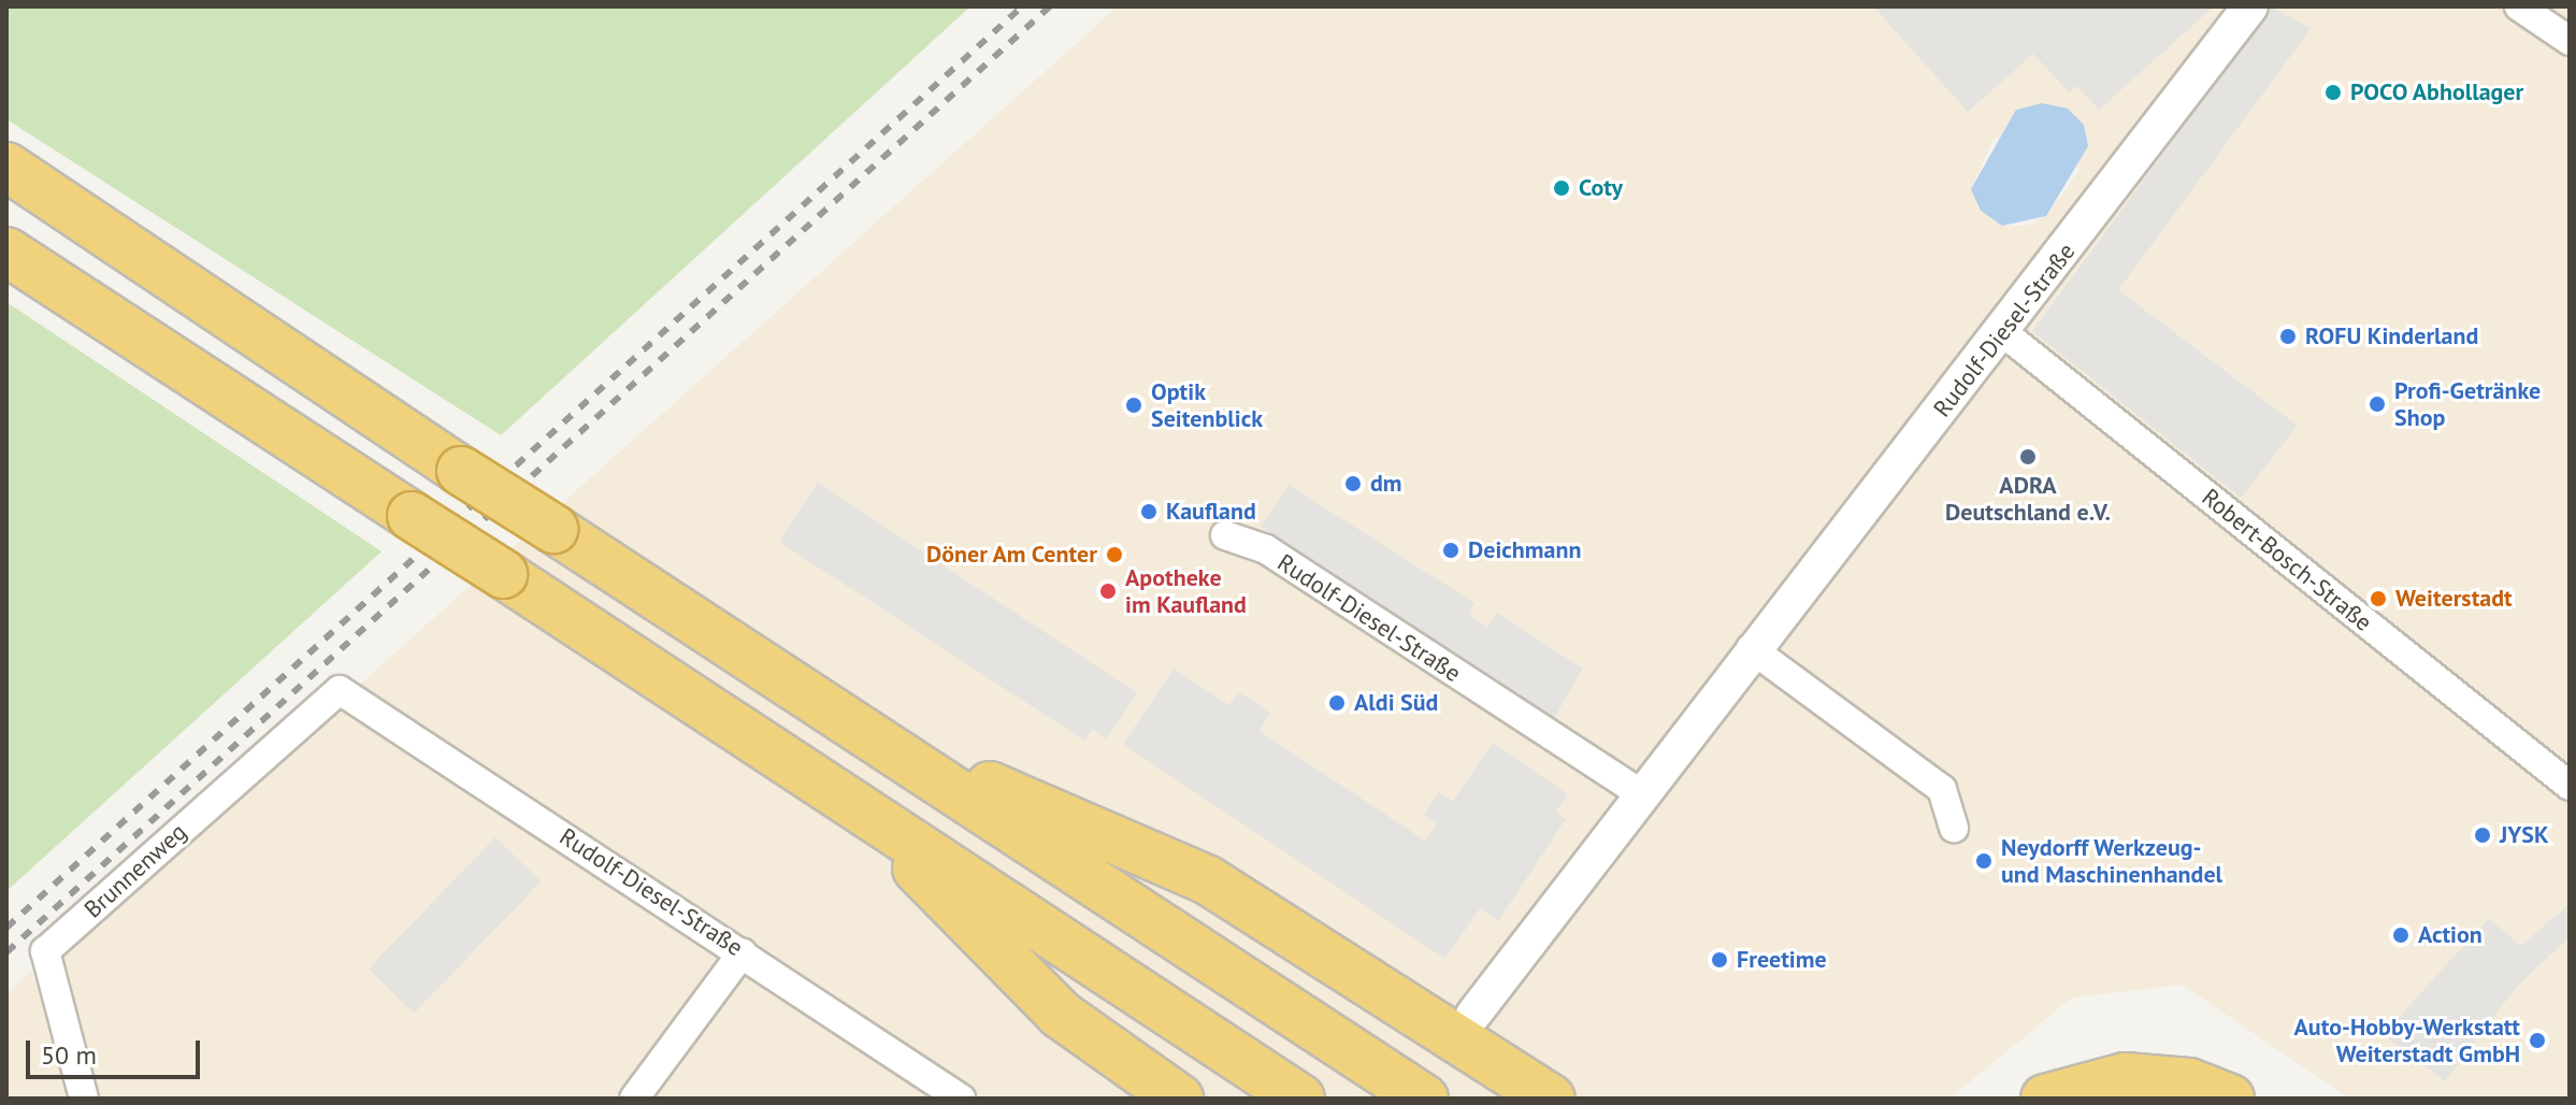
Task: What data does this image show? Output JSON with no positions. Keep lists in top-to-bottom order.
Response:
{
  "streets": {
    "street": ["Rudolf-Diesel-Straße", "Robert-Bosch-Straße", "Brunnenweg"]
  },
  "crossings": [
    ["Rudolf-Diesel-Straße", "Robert-Bosch-Straße"],
    ["Rudolf-Diesel-Straße", "Brunnenweg"]
  ],
  "places": [
    "POCO Abhollager",
    "Coty",
    "ROFU Kinderland",
    "Profi-Getränke Shop",
    "Optik Seitenblick",
    "ADRA Deutschland e.V.",
    "dm",
    "Kaufland",
    "Deichmann",
    "Döner Am Center",
    "Apotheke im Kaufland",
    "Weiterstadt",
    "Aldi Süd",
    "JYSK",
    "Neydorff Werkzeug- und Maschinenhandel",
    "Action",
    "Freetime",
    "Auto-Hobby-Werkstatt Weiterstadt GmbH"
  ],
  "scale_bar": "50 m"
}
